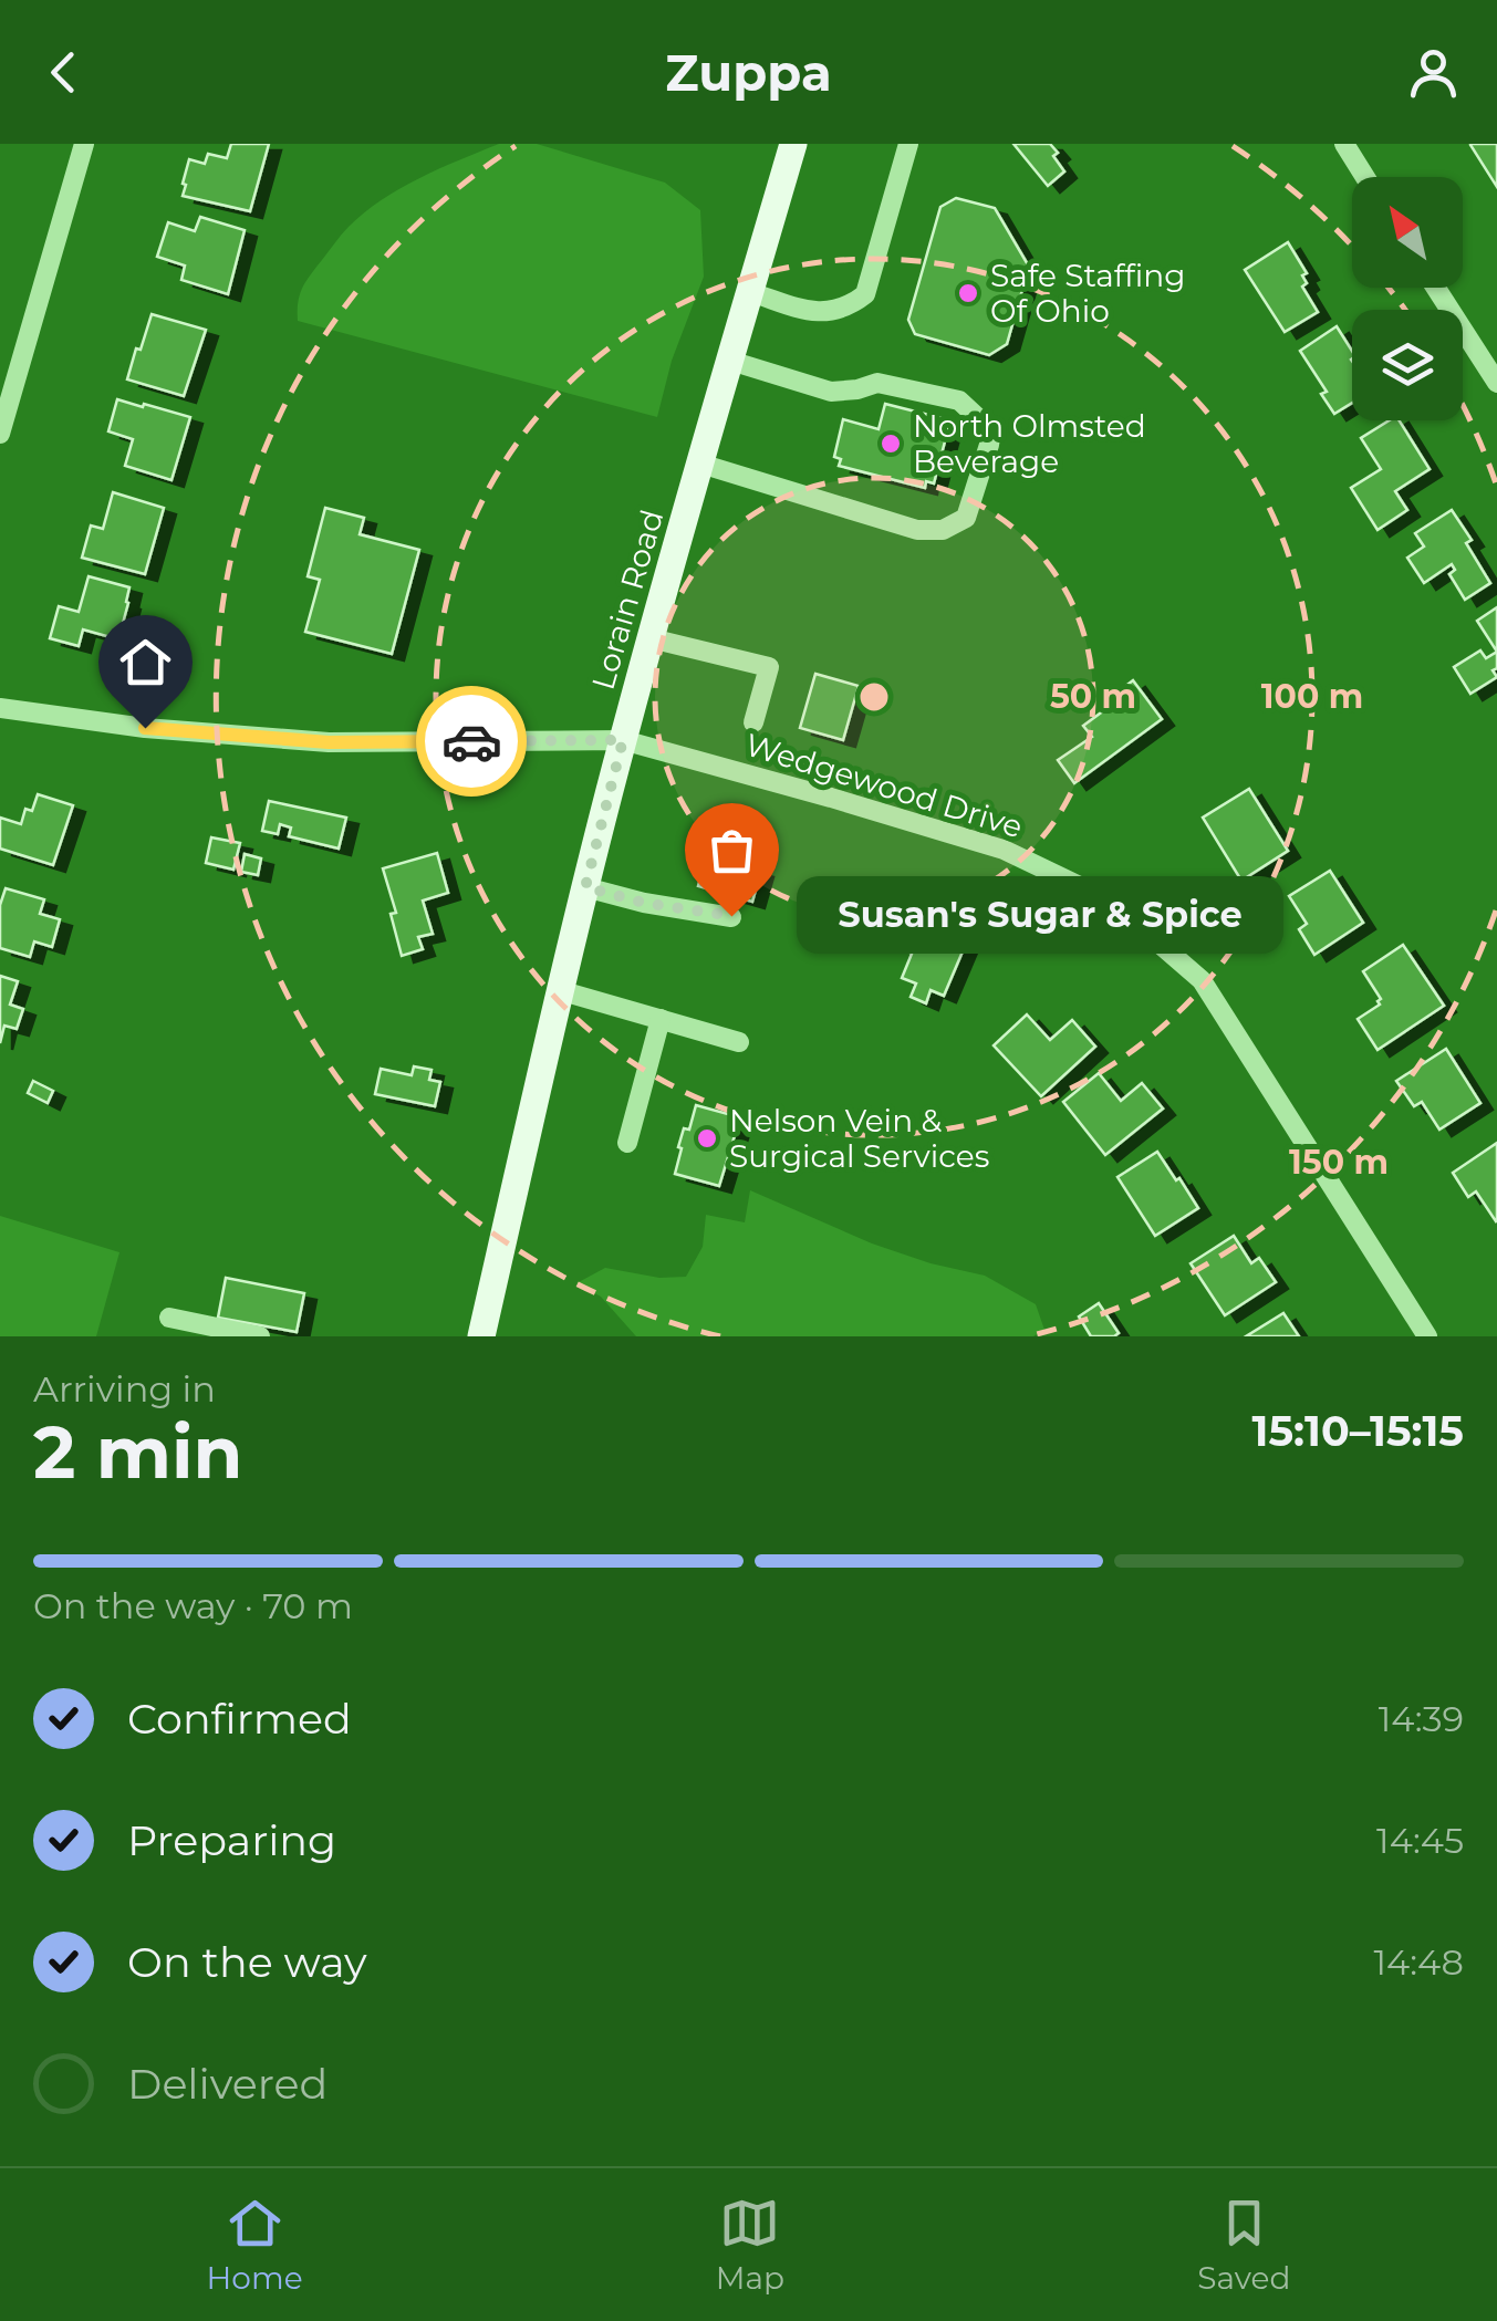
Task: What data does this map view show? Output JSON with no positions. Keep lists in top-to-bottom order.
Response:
{
  "streets": {
    "main road": ["Lorain Road"],
    "street": ["Wedgewood Drive"]
  },
  "crossings": [
    ["Lorain Road", "Wedgewood Drive"]
  ],
  "places": [
    "Safe Staffing Of Ohio",
    "North Olmsted Beverage",
    "Susan's Sugar & Spice",
    "Nelson Vein & Surgical Services"
  ],
  "north": "top left",
  "page": {
    "header": "Zuppa",
    "bubble": "Susan's Sugar & Spice",
    "heading": ["2 min", "Arriving in", "15:10–15:15"],
    "bar": "On the way · 70 m",
    "list": [
      ["Confirmed", "14:39"],
      ["Preparing", "14:45"],
      ["On the way", "14:48"],
      "Delivered"
    ],
    "tabs": ["Home", "Map", "Saved"]
  },
  "rings": ["50 m", "100 m", "150 m"]
}
